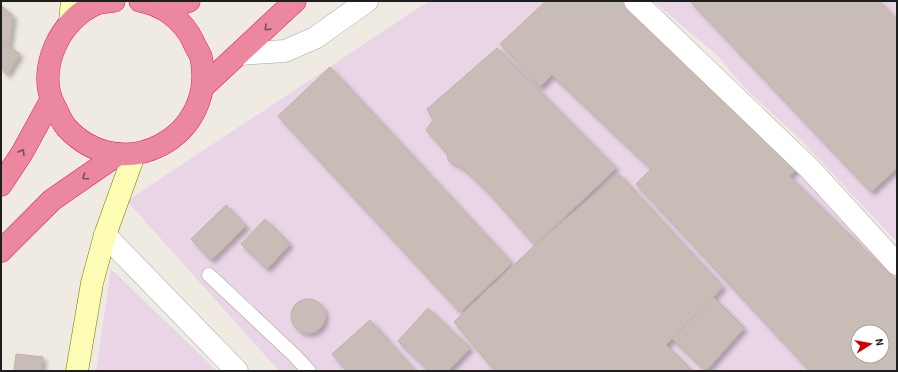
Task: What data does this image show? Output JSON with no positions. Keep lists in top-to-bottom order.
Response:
{
  "north": "right"
}
